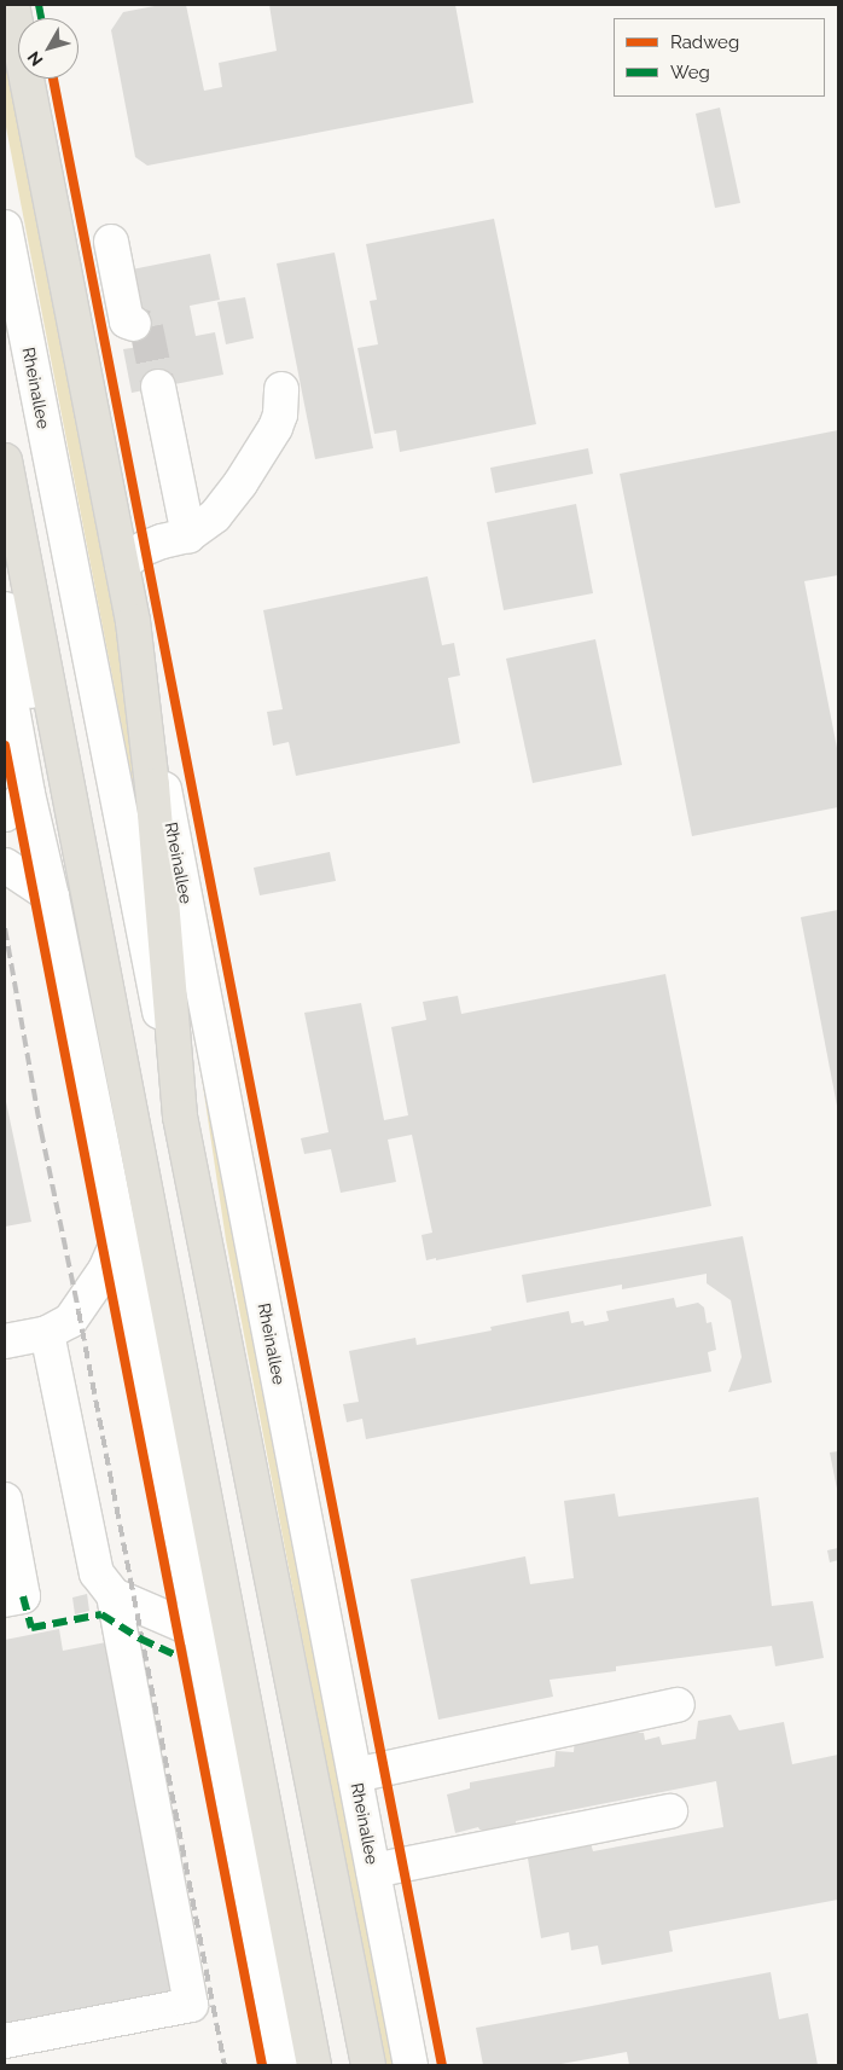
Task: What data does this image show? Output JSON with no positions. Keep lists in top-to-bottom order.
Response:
{
  "streets": {
    "main road": ["Rheinallee"]
  },
  "legend": ["Radweg", "Weg"],
  "north": "bottom left"
}
